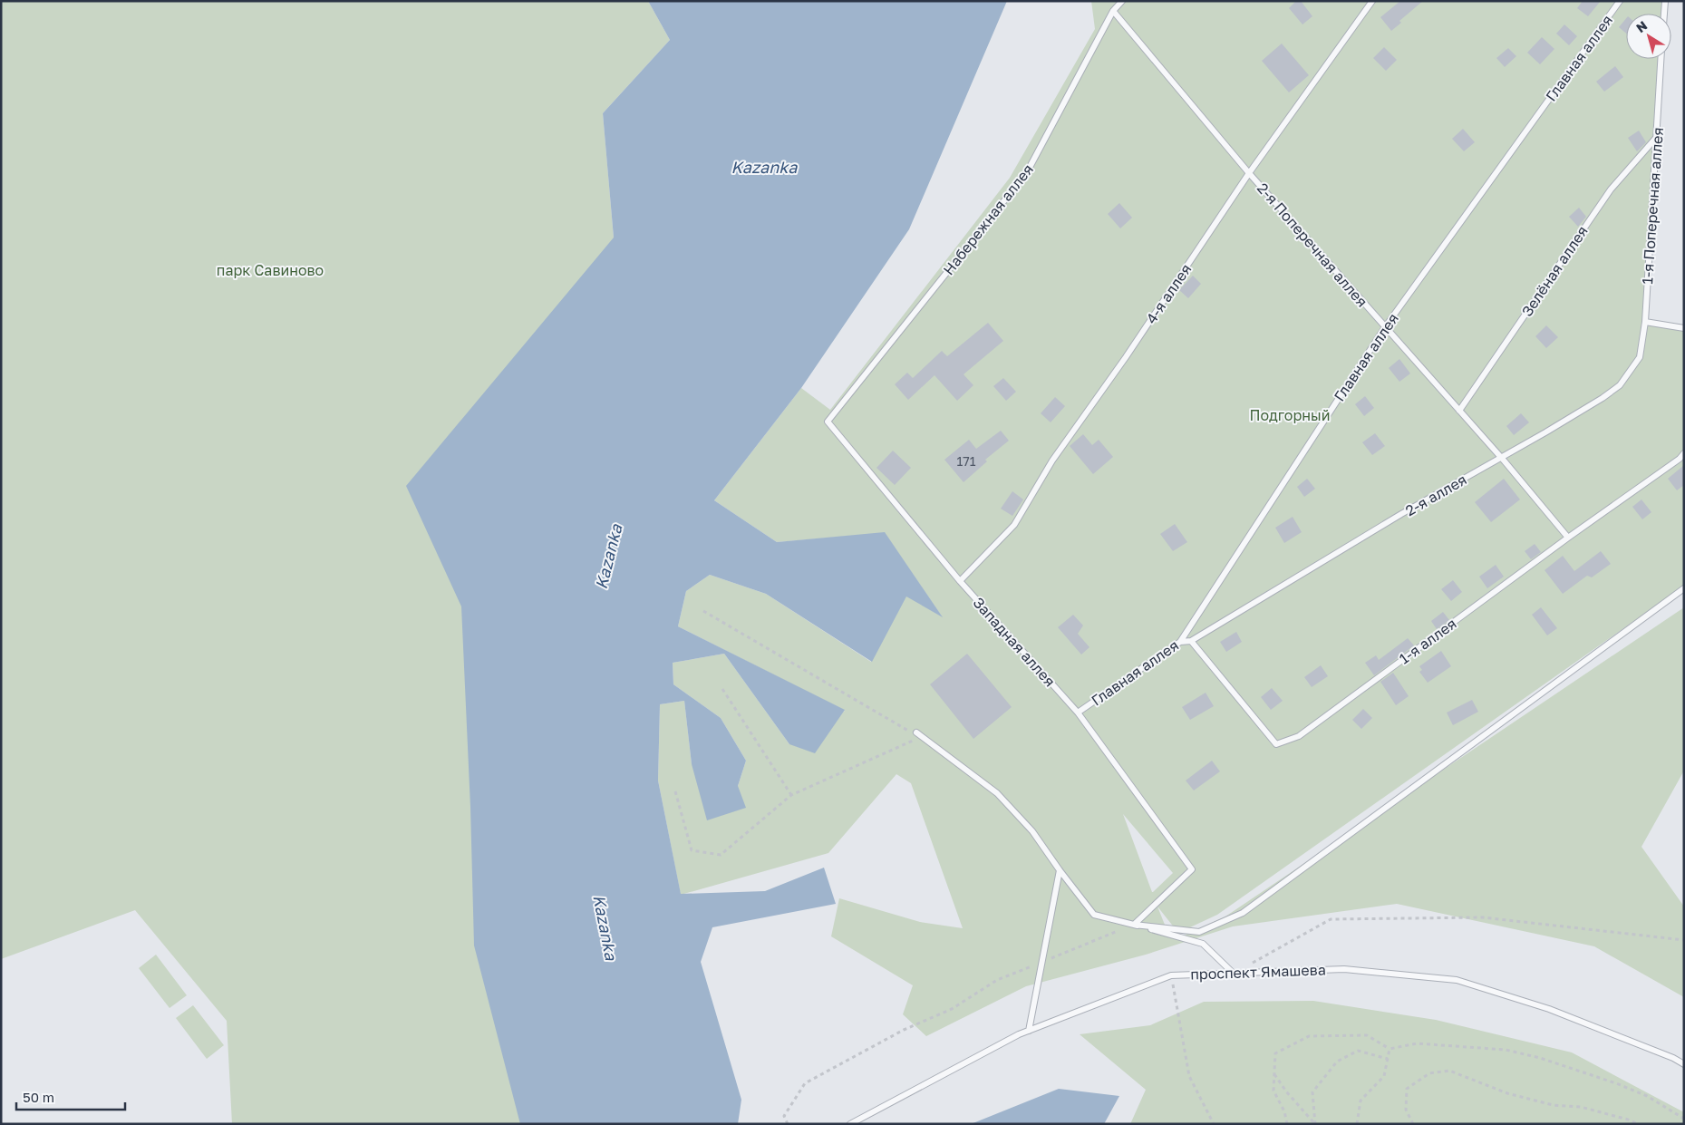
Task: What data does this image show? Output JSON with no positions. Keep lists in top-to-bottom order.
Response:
{
  "streets": {
    "lane": [
      "Главная аллея",
      "1-я Поперечная аллея",
      "Набережная аллея",
      "2-я Поперечная аллея",
      "Зелёная аллея",
      "4-я аллея",
      "2-я аллея",
      "1-я аллея",
      "Западная аллея",
      "проспект Ямашева"
    ]
  },
  "crossings": [
    ["Главная аллея", "2-я Поперечная аллея"],
    ["Главная аллея", "Западная аллея"],
    ["1-я Поперечная аллея", "Зелёная аллея"],
    ["1-я Поперечная аллея", "2-я аллея"],
    ["Набережная аллея", "2-я Поперечная аллея"],
    ["Набережная аллея", "Западная аллея"],
    ["2-я Поперечная аллея", "Зелёная аллея"],
    ["2-я Поперечная аллея", "4-я аллея"],
    ["2-я Поперечная аллея", "2-я аллея"],
    ["2-я Поперечная аллея", "1-я аллея"],
    ["4-я аллея", "Западная аллея"],
    ["2-я аллея", "1-я аллея"]
  ],
  "water": ["Kazanka"],
  "parks": ["парк Савиново", "Подгорный"],
  "house_numbers": ["171"],
  "scale_bar": "50 m",
  "north": "top left"
}
